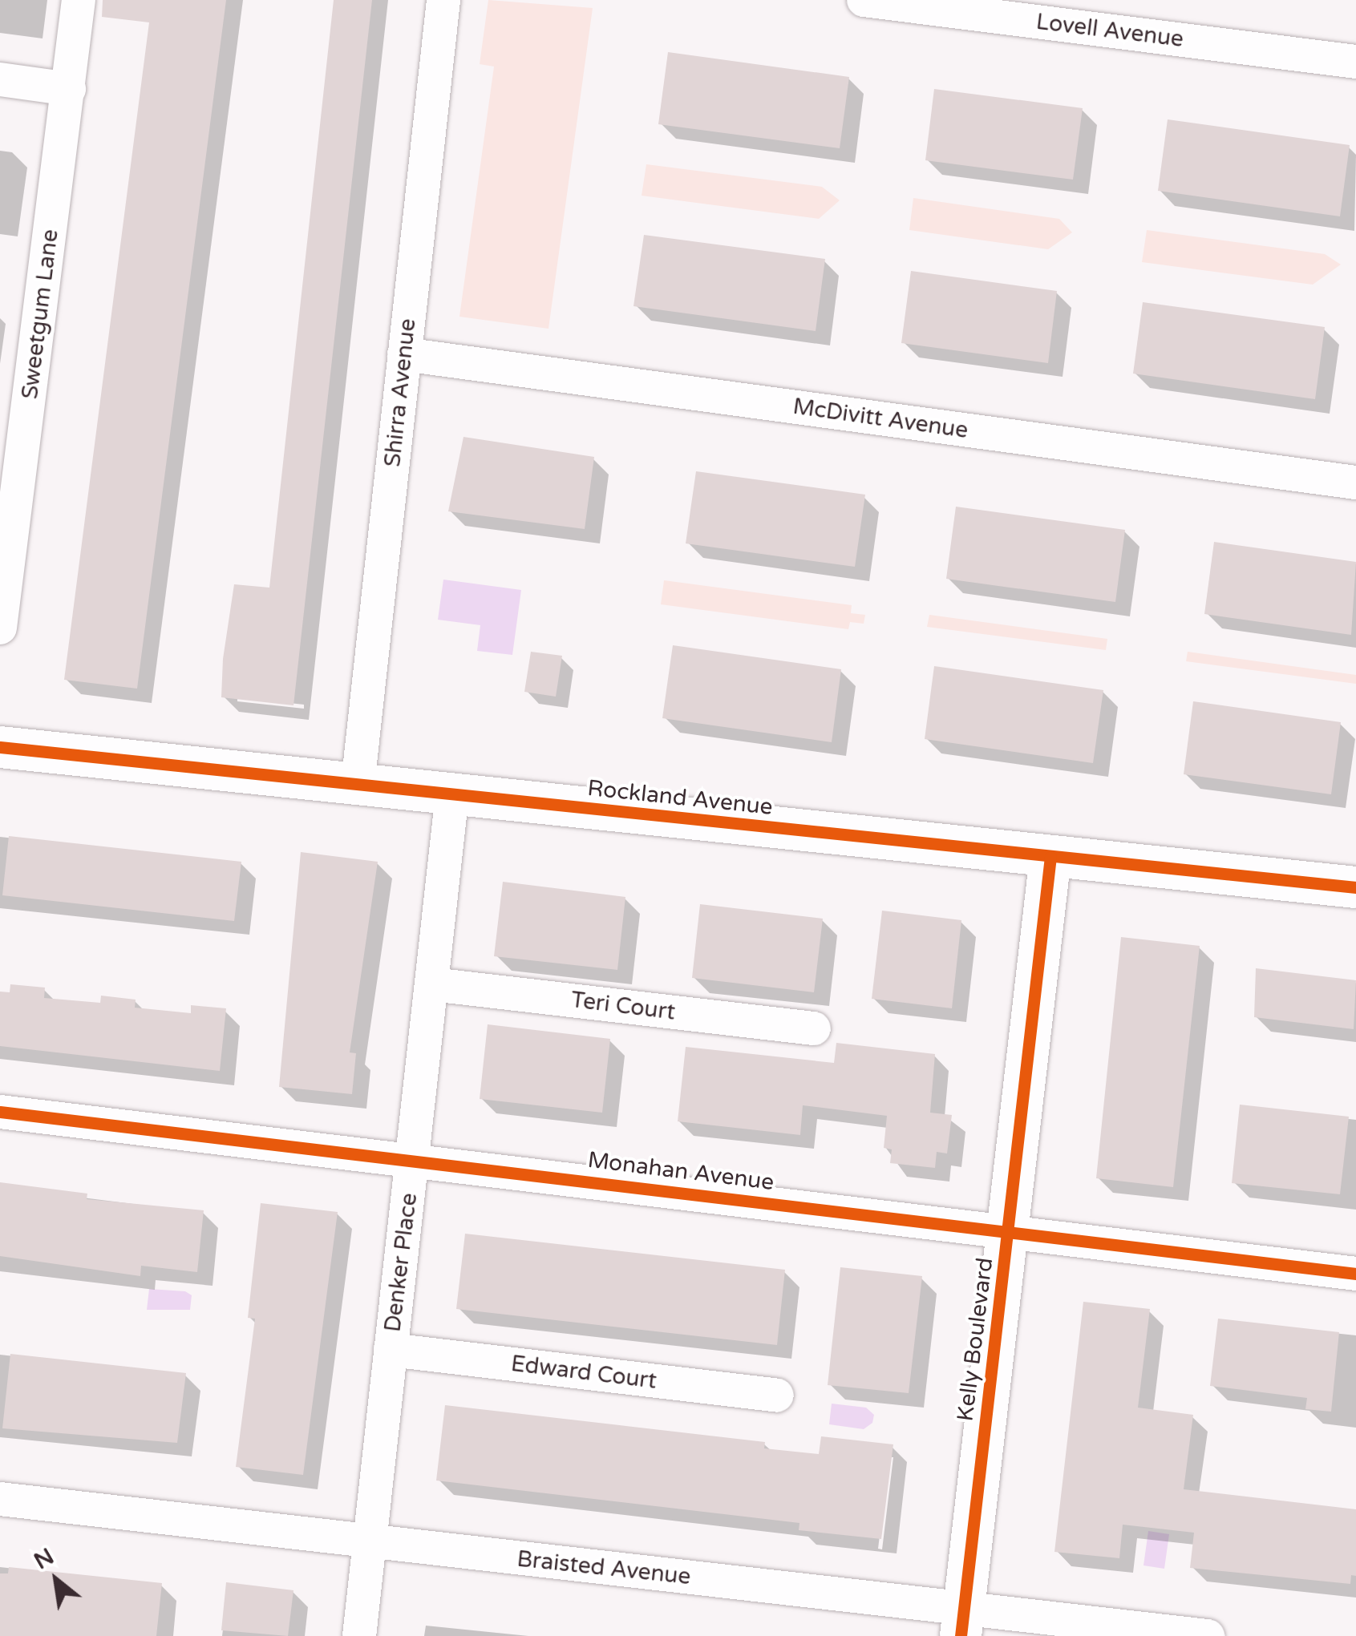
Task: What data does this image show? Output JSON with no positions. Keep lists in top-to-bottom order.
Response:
{
  "streets": {
    "street": [
      "Lovell Avenue",
      "Sweetgum Lane",
      "Shirra Avenue",
      "McDivitt Avenue",
      "Rockland Avenue",
      "Teri Court",
      "Monahan Avenue",
      "Denker Place",
      "Kelly Boulevard",
      "Edward Court",
      "Braisted Avenue"
    ]
  },
  "crossings": [
    ["Shirra Avenue", "McDivitt Avenue"],
    ["Shirra Avenue", "Rockland Avenue"],
    ["Rockland Avenue", "Denker Place"],
    ["Rockland Avenue", "Kelly Boulevard"],
    ["Teri Court", "Denker Place"],
    ["Monahan Avenue", "Denker Place"],
    ["Monahan Avenue", "Kelly Boulevard"],
    ["Denker Place", "Edward Court"],
    ["Denker Place", "Braisted Avenue"],
    ["Kelly Boulevard", "Braisted Avenue"]
  ],
  "north": "top left"
}
